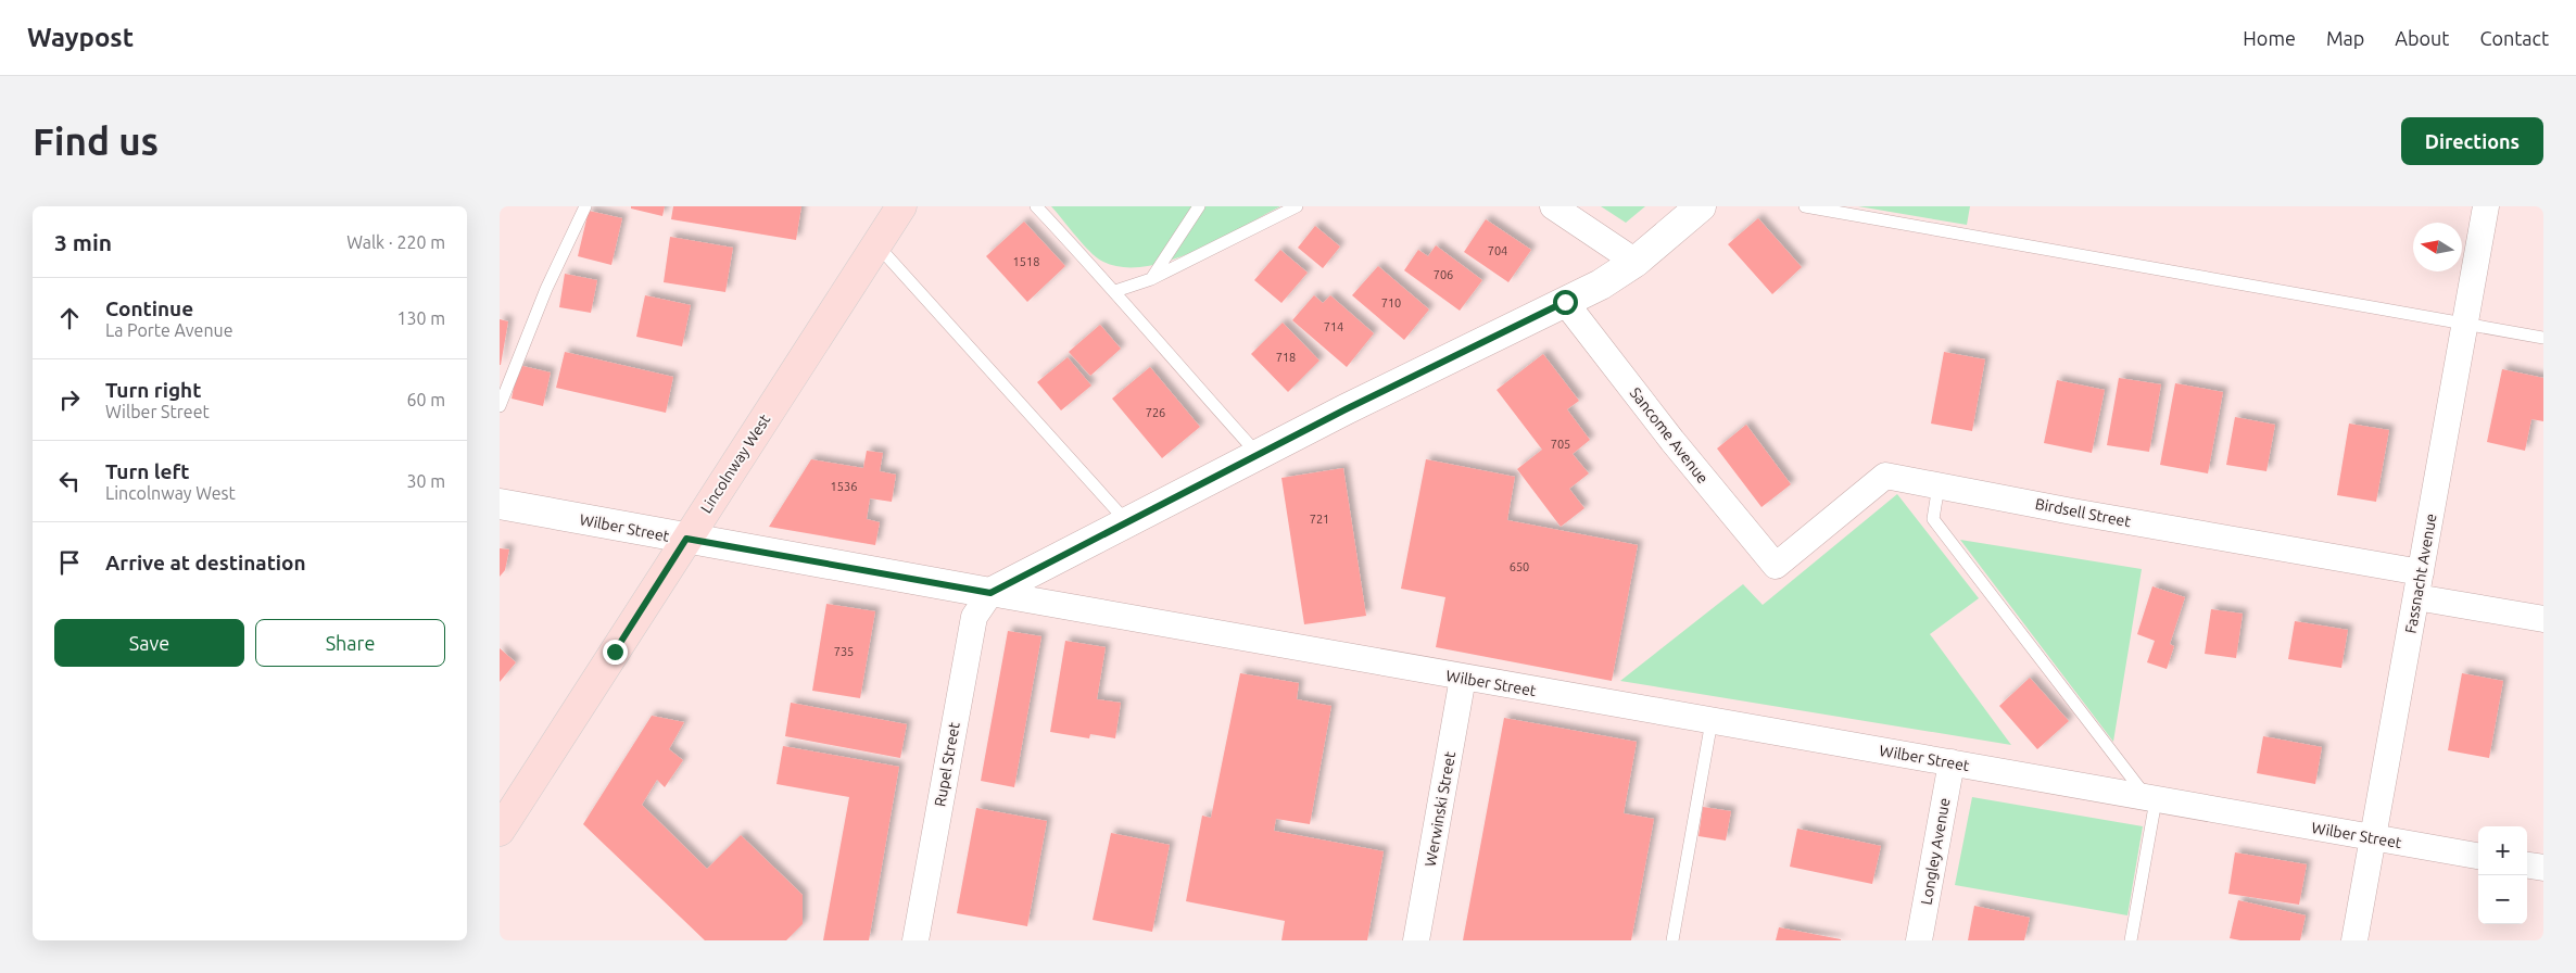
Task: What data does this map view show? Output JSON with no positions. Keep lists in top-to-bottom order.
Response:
{
  "streets": {
    "main road": ["Lincolnway West"],
    "street": [
      "Sancome Avenue",
      "Birdsell Street",
      "Wilber Street",
      "Fassnacht Avenue",
      "Rupel Street",
      "Werwinski Street",
      "Longley Avenue"
    ]
  },
  "crossings": [
    ["Sancome Avenue", "Birdsell Street"],
    ["Lincolnway West", "Wilber Street"],
    ["Birdsell Street", "Fassnacht Avenue"],
    ["Wilber Street", "Fassnacht Avenue"],
    ["Wilber Street", "Rupel Street"],
    ["Wilber Street", "Werwinski Street"],
    ["Wilber Street", "Longley Avenue"]
  ],
  "house_numbers": [
    "704",
    "1518",
    "706",
    "710",
    "714",
    "718",
    "726",
    "705",
    "1536",
    "721",
    "650",
    "735"
  ],
  "north": "left",
  "page": {
    "header": "Waypost",
    "nav": [
      "Home",
      "Map",
      "About",
      "Contact"
    ],
    "buttons": [
      "Directions",
      ["Save", "Share"]
    ],
    "title": "Find us",
    "heading": ["3 min", "Walk · 220 m"],
    "list": [
      ["Continue", "La Porte Avenue", "130 m"],
      ["Turn right", "Wilber Street", "60 m"],
      ["Turn left", "Lincolnway West", "30 m"],
      "Arrive at destination"
    ],
    "map_buttons": ["+", "−"]
  }
}
